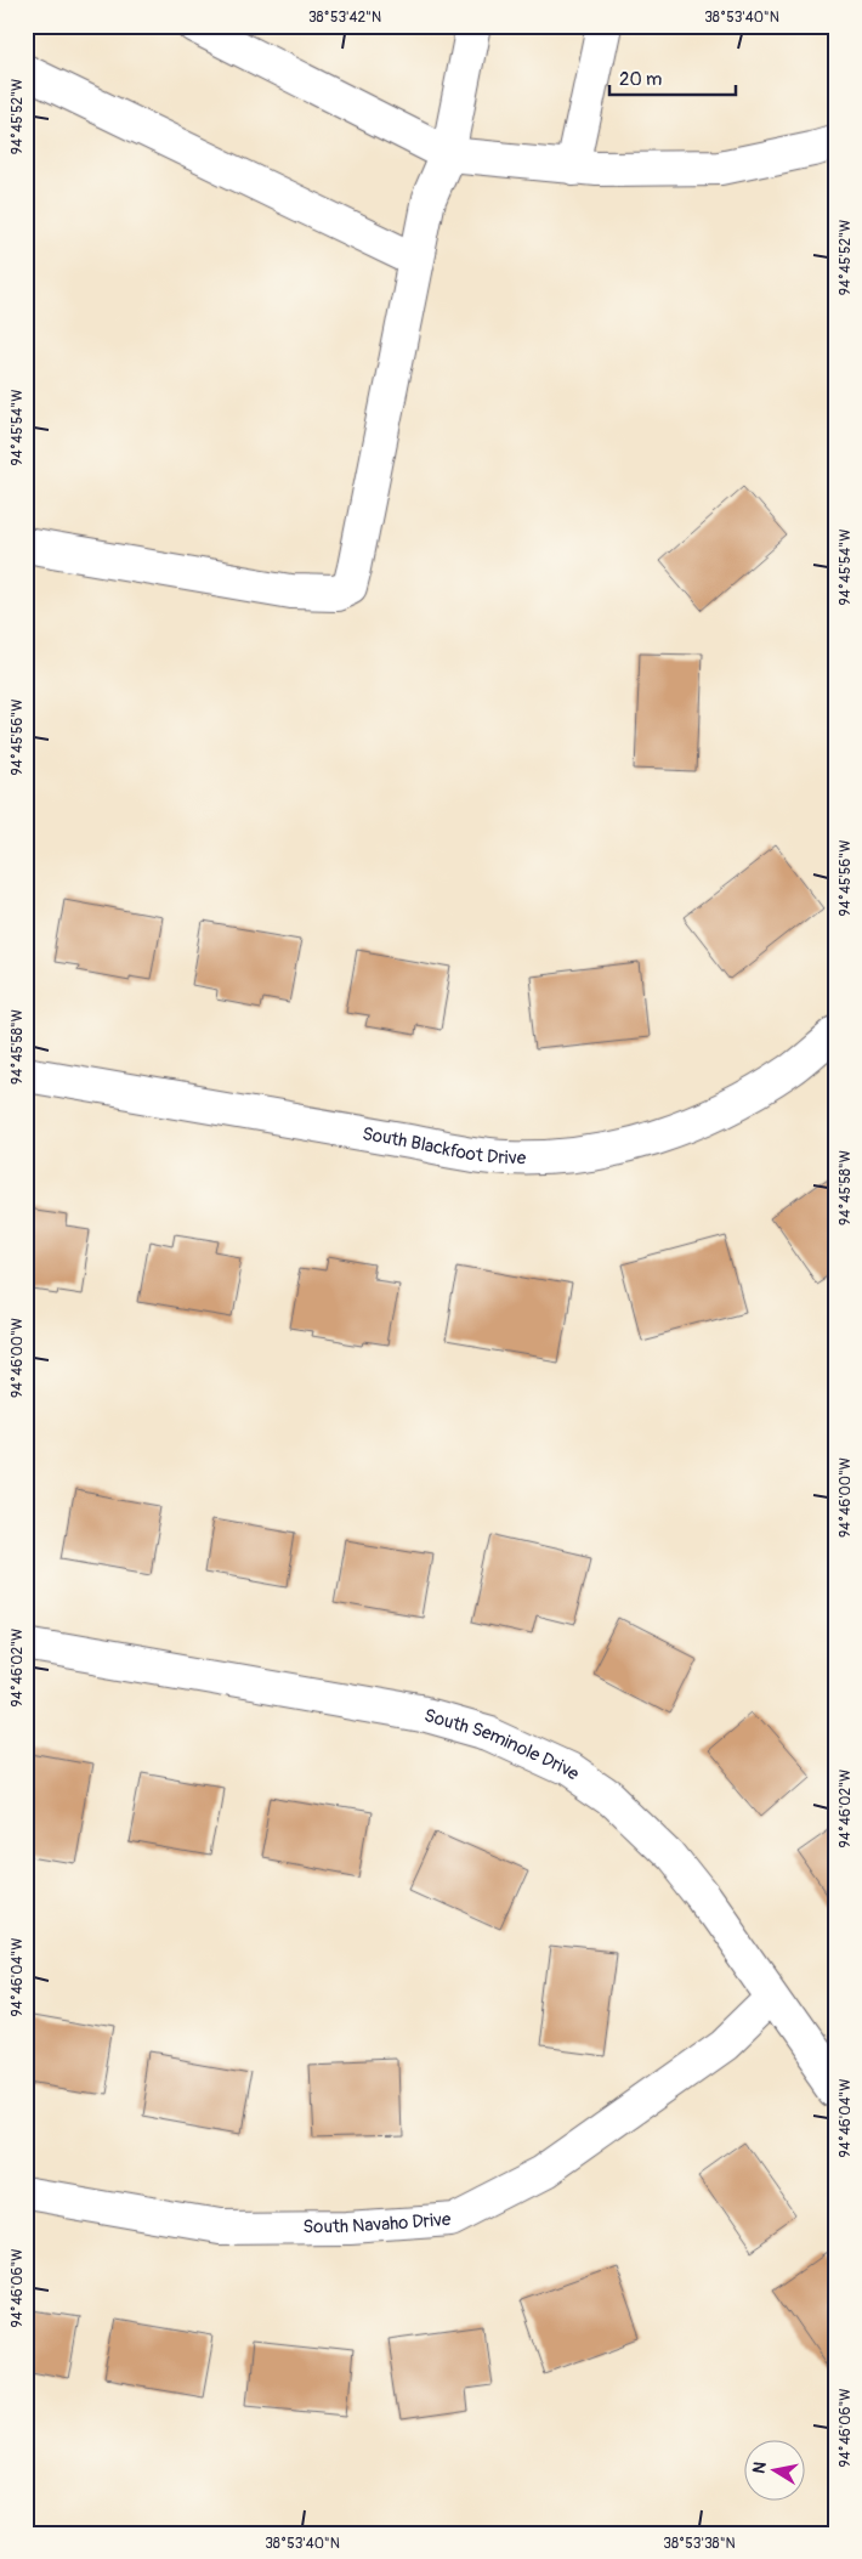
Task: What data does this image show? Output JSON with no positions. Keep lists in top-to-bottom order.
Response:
{
  "streets": {
    "street": ["South Blackfoot Drive", "South Seminole Drive", "South Navaho Drive"]
  },
  "crossings": [
    ["South Seminole Drive", "South Navaho Drive"]
  ],
  "scale_bar": "20 m",
  "north": "left",
  "coordinates": [
    "38°53'42\"N",
    "38°53'40\"N",
    "94°45'52\"W",
    "94°45'54\"W",
    "94°45'56\"W",
    "94°45'58\"W",
    "94°46'00\"W",
    "94°46'02\"W",
    "94°46'04\"W",
    "94°46'06\"W",
    "38°53'38\"N"
  ]
}
